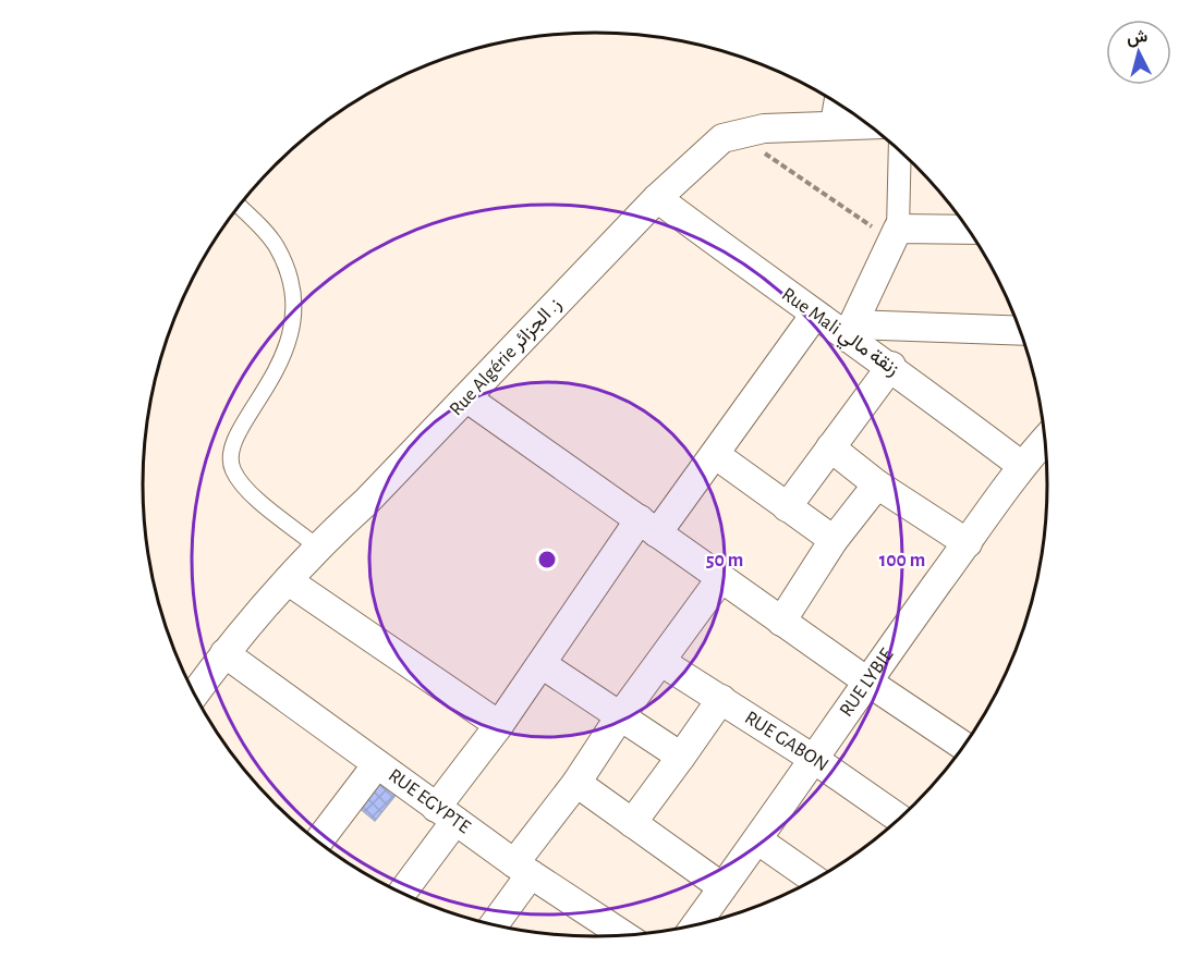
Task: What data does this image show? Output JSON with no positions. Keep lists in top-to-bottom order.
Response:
{
  "streets": {
    "street": [
      "Rue Mali زنقة مالي",
      "Rue Algérie ز. الجزائر",
      "RUE LYBIE",
      "RUE GABON",
      "RUE EGYPTE"
    ]
  },
  "crossings": [
    ["Rue Mali زنقة مالي", "Rue Algérie ز. الجزائر"],
    ["Rue Mali زنقة مالي", "RUE LYBIE"],
    ["Rue Algérie ز. الجزائر", "RUE EGYPTE"],
    ["RUE LYBIE", "RUE GABON"]
  ],
  "north": "top",
  "rings": ["50 m", "100 m"]
}
